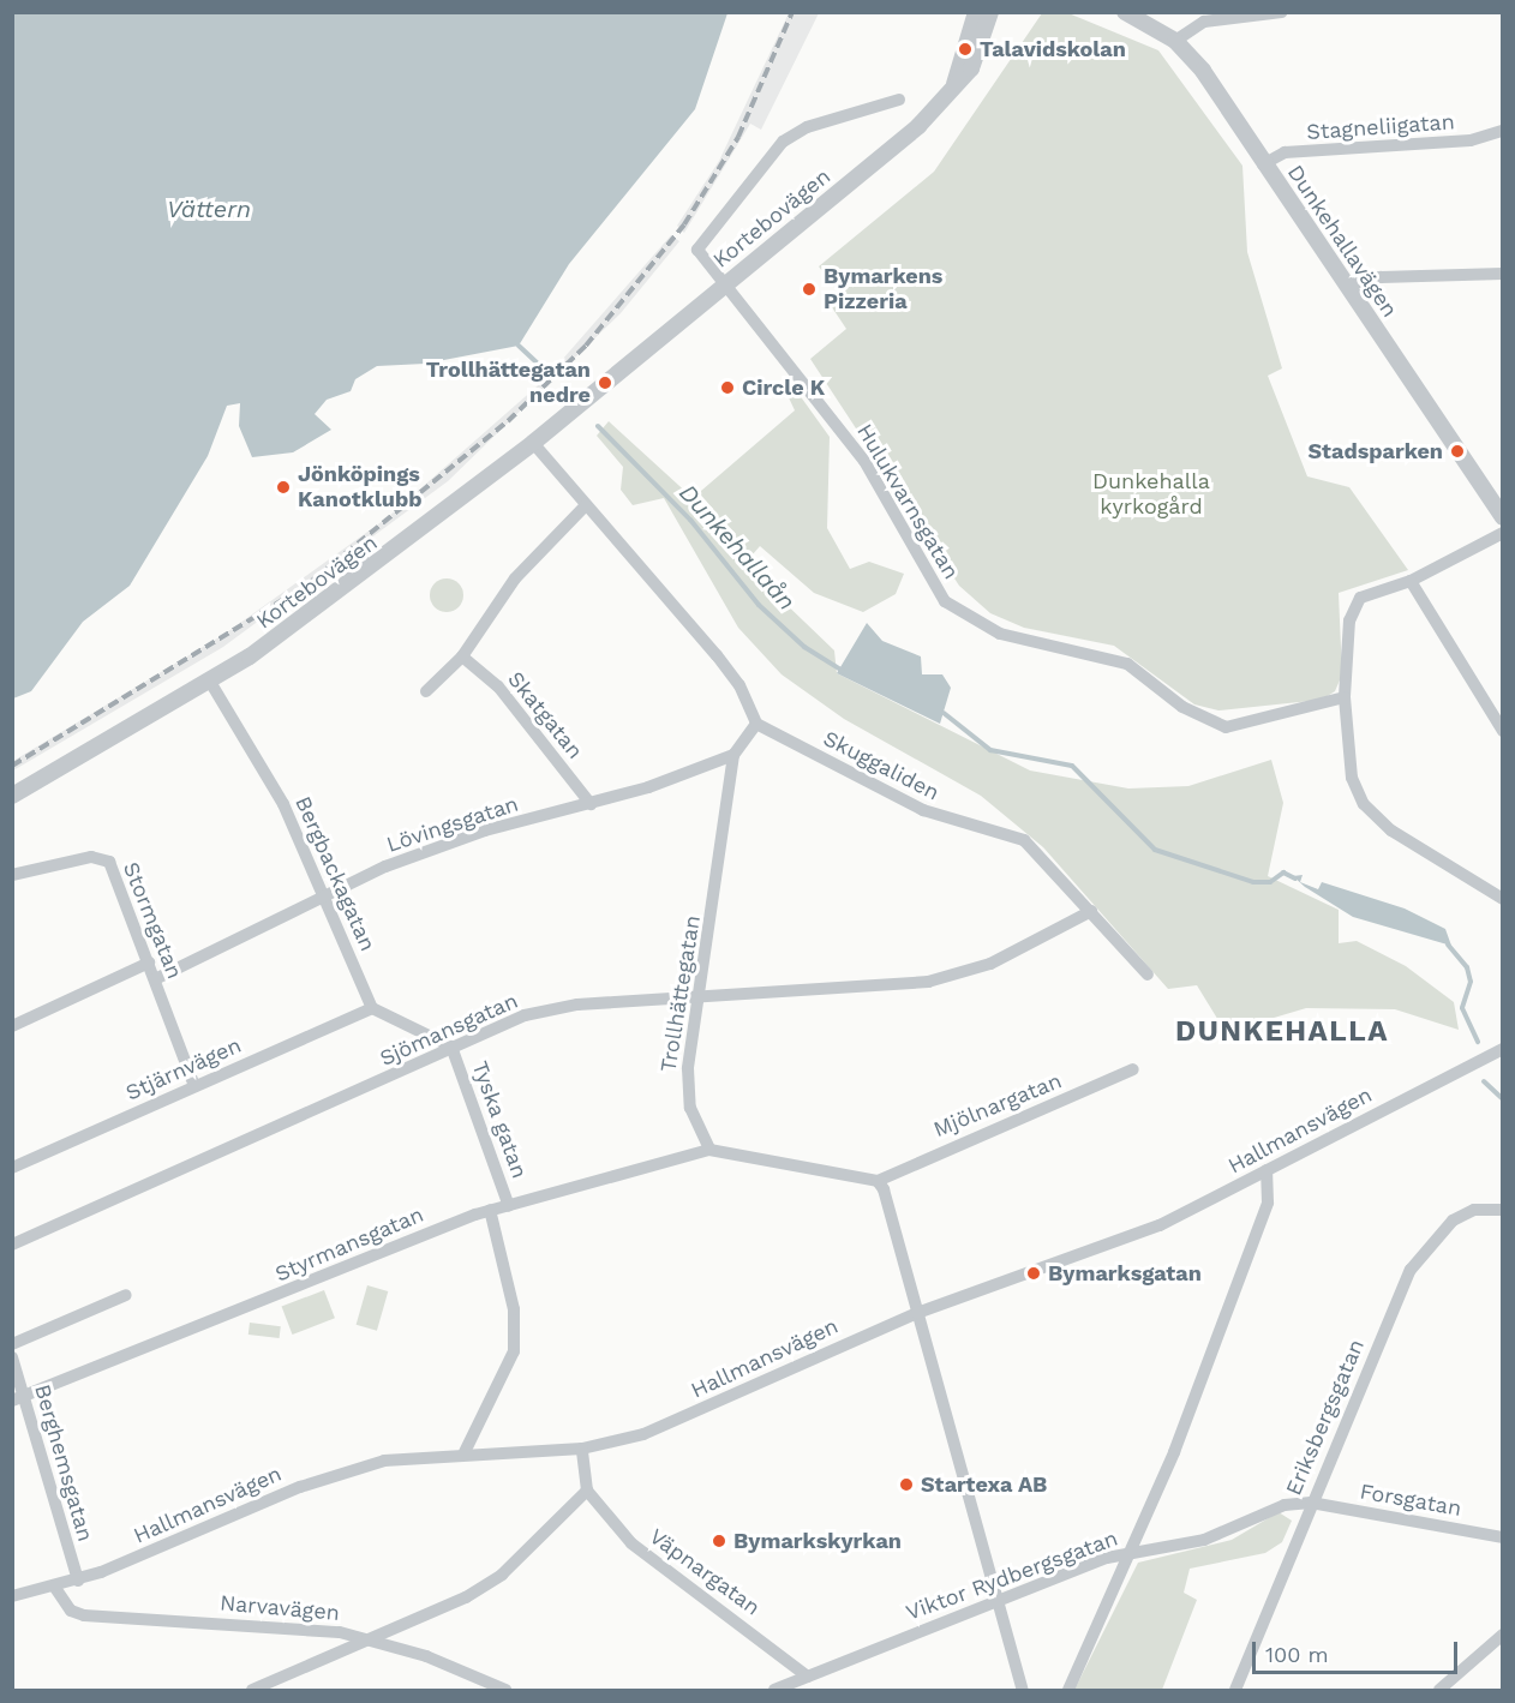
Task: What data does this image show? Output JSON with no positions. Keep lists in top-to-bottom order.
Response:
{
  "streets": {
    "street": [
      "Stagneliigatan",
      "Kortebovägen",
      "Dunkehallavägen",
      "Hulukvarnsgatan",
      "Skatgatan",
      "Skuggaliden",
      "Lövingsgatan",
      "Bergbackagatan",
      "Stormgatan",
      "Trollhättegatan",
      "Sjömansgatan",
      "Stjärnvägen",
      "Mjölnargatan",
      "Tyska gatan",
      "Hallmansvägen",
      "Styrmansgatan",
      "Eriksbergsgatan",
      "Berghemsgatan",
      "Forsgatan",
      "Väpnargatan",
      "Viktor Rydbergsgatan",
      "Narvavägen"
    ]
  },
  "crossings": [
    ["Stagneliigatan", "Dunkehallavägen"],
    ["Kortebovägen", "Hulukvarnsgatan"],
    ["Kortebovägen", "Bergbackagatan"],
    ["Skatgatan", "Lövingsgatan"],
    ["Skuggaliden", "Trollhättegatan"],
    ["Skuggaliden", "Sjömansgatan"],
    ["Lövingsgatan", "Bergbackagatan"],
    ["Lövingsgatan", "Stormgatan"],
    ["Lövingsgatan", "Trollhättegatan"],
    ["Bergbackagatan", "Stjärnvägen"],
    ["Stormgatan", "Stjärnvägen"],
    ["Trollhättegatan", "Sjömansgatan"],
    ["Trollhättegatan", "Styrmansgatan"],
    ["Sjömansgatan", "Tyska gatan"],
    ["Tyska gatan", "Styrmansgatan"],
    ["Hallmansvägen", "Berghemsgatan"],
    ["Hallmansvägen", "Narvavägen"],
    ["Styrmansgatan", "Berghemsgatan"],
    ["Eriksbergsgatan", "Forsgatan"],
    ["Eriksbergsgatan", "Viktor Rydbergsgatan"],
    ["Forsgatan", "Viktor Rydbergsgatan"],
    ["Väpnargatan", "Viktor Rydbergsgatan"]
  ],
  "districts": ["DUNKEHALLA"],
  "water": ["Vättern", "Dunkehallaån"],
  "parks": ["Dunkehalla kyrkogård"],
  "places": [
    "Talavidskolan",
    "Bymarkens Pizzeria",
    "Trollhättegatan nedre",
    "Circle K",
    "Stadsparken",
    "Jönköpings Kanotklubb",
    "Bymarksgatan",
    "Startexa AB",
    "Bymarkskyrkan"
  ],
  "scale_bar": "100 m"
}
